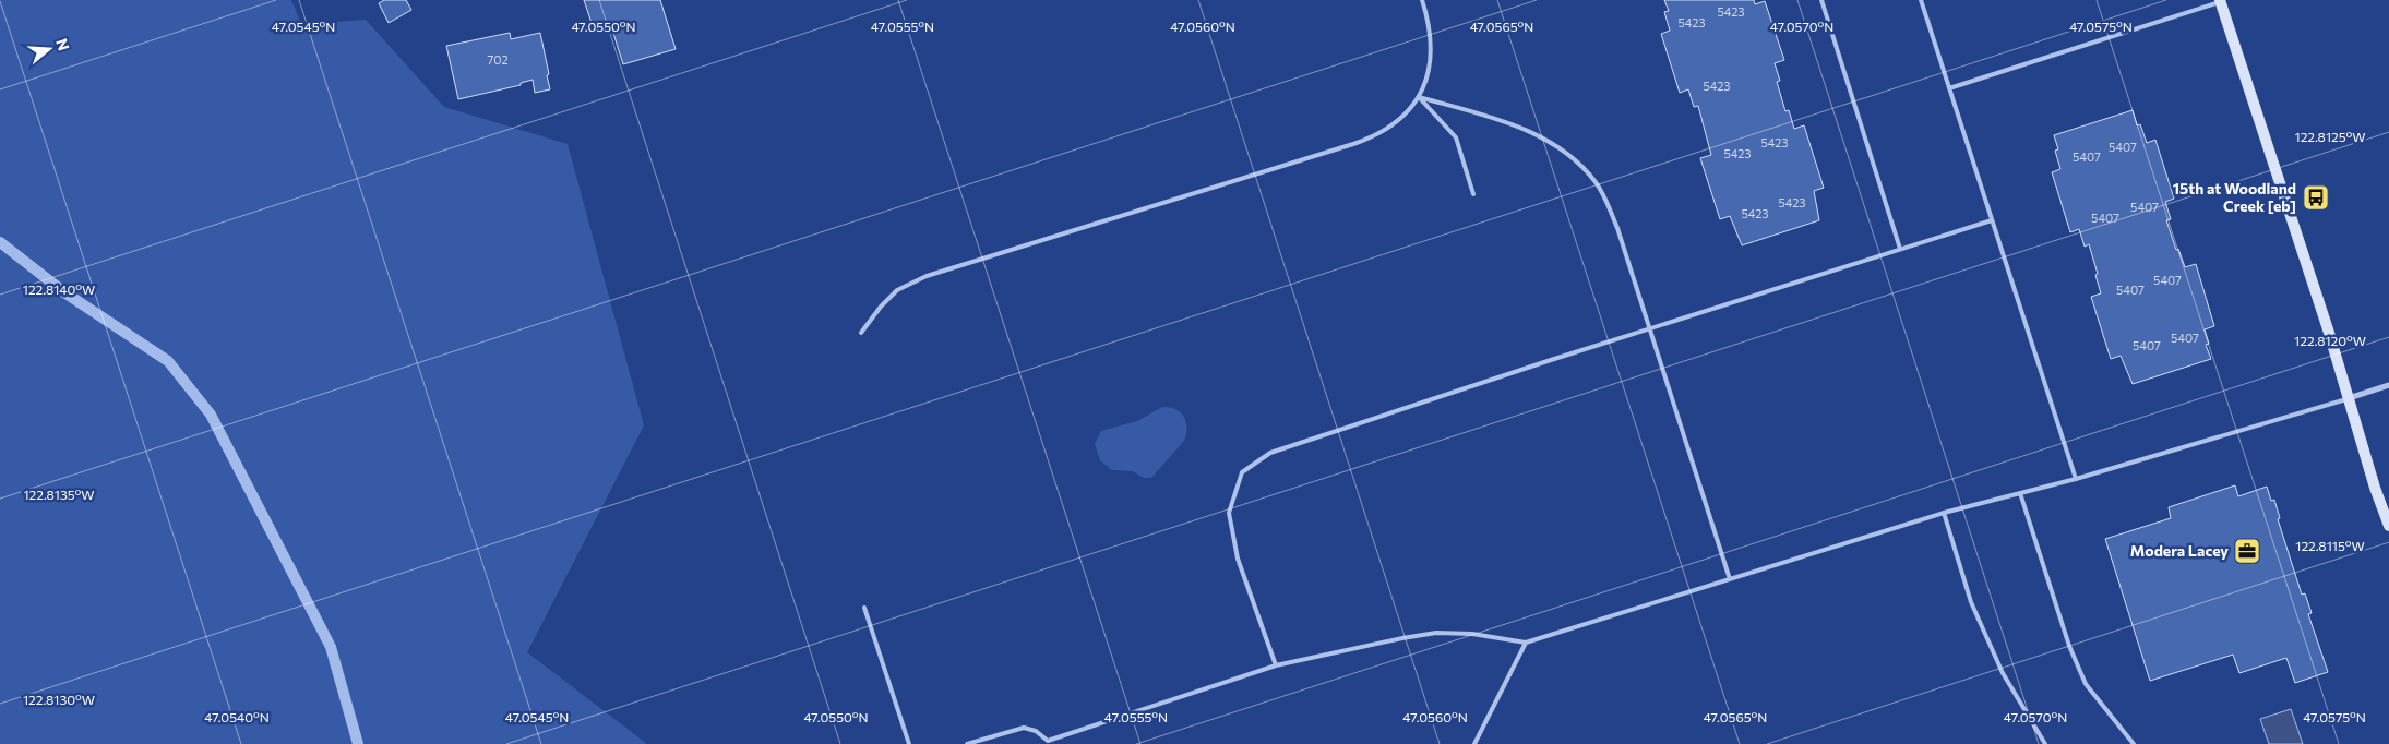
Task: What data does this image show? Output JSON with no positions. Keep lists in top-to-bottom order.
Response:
{
  "places": {
    "bus stop": ["15th at Woodland Creek [eb]"],
    "office": ["Modera Lacey"]
  },
  "house_numbers": [
    "5423",
    "5423",
    "702",
    "5423",
    "5423",
    "5407",
    "5423",
    "5407",
    "5423",
    "5407",
    "5423",
    "5407",
    "5407",
    "5407",
    "5407",
    "5407"
  ],
  "north": "right",
  "coordinates": [
    "47.0545°N",
    "47.0550°N",
    "47.0555°N",
    "47.0560°N",
    "47.0565°N",
    "47.0570°N",
    "47.0575°N",
    "122.8125°W",
    "122.8140°W",
    "122.8120°W",
    "122.8135°W",
    "122.8115°W",
    "122.8130°W",
    "47.0540°N"
  ]
}
